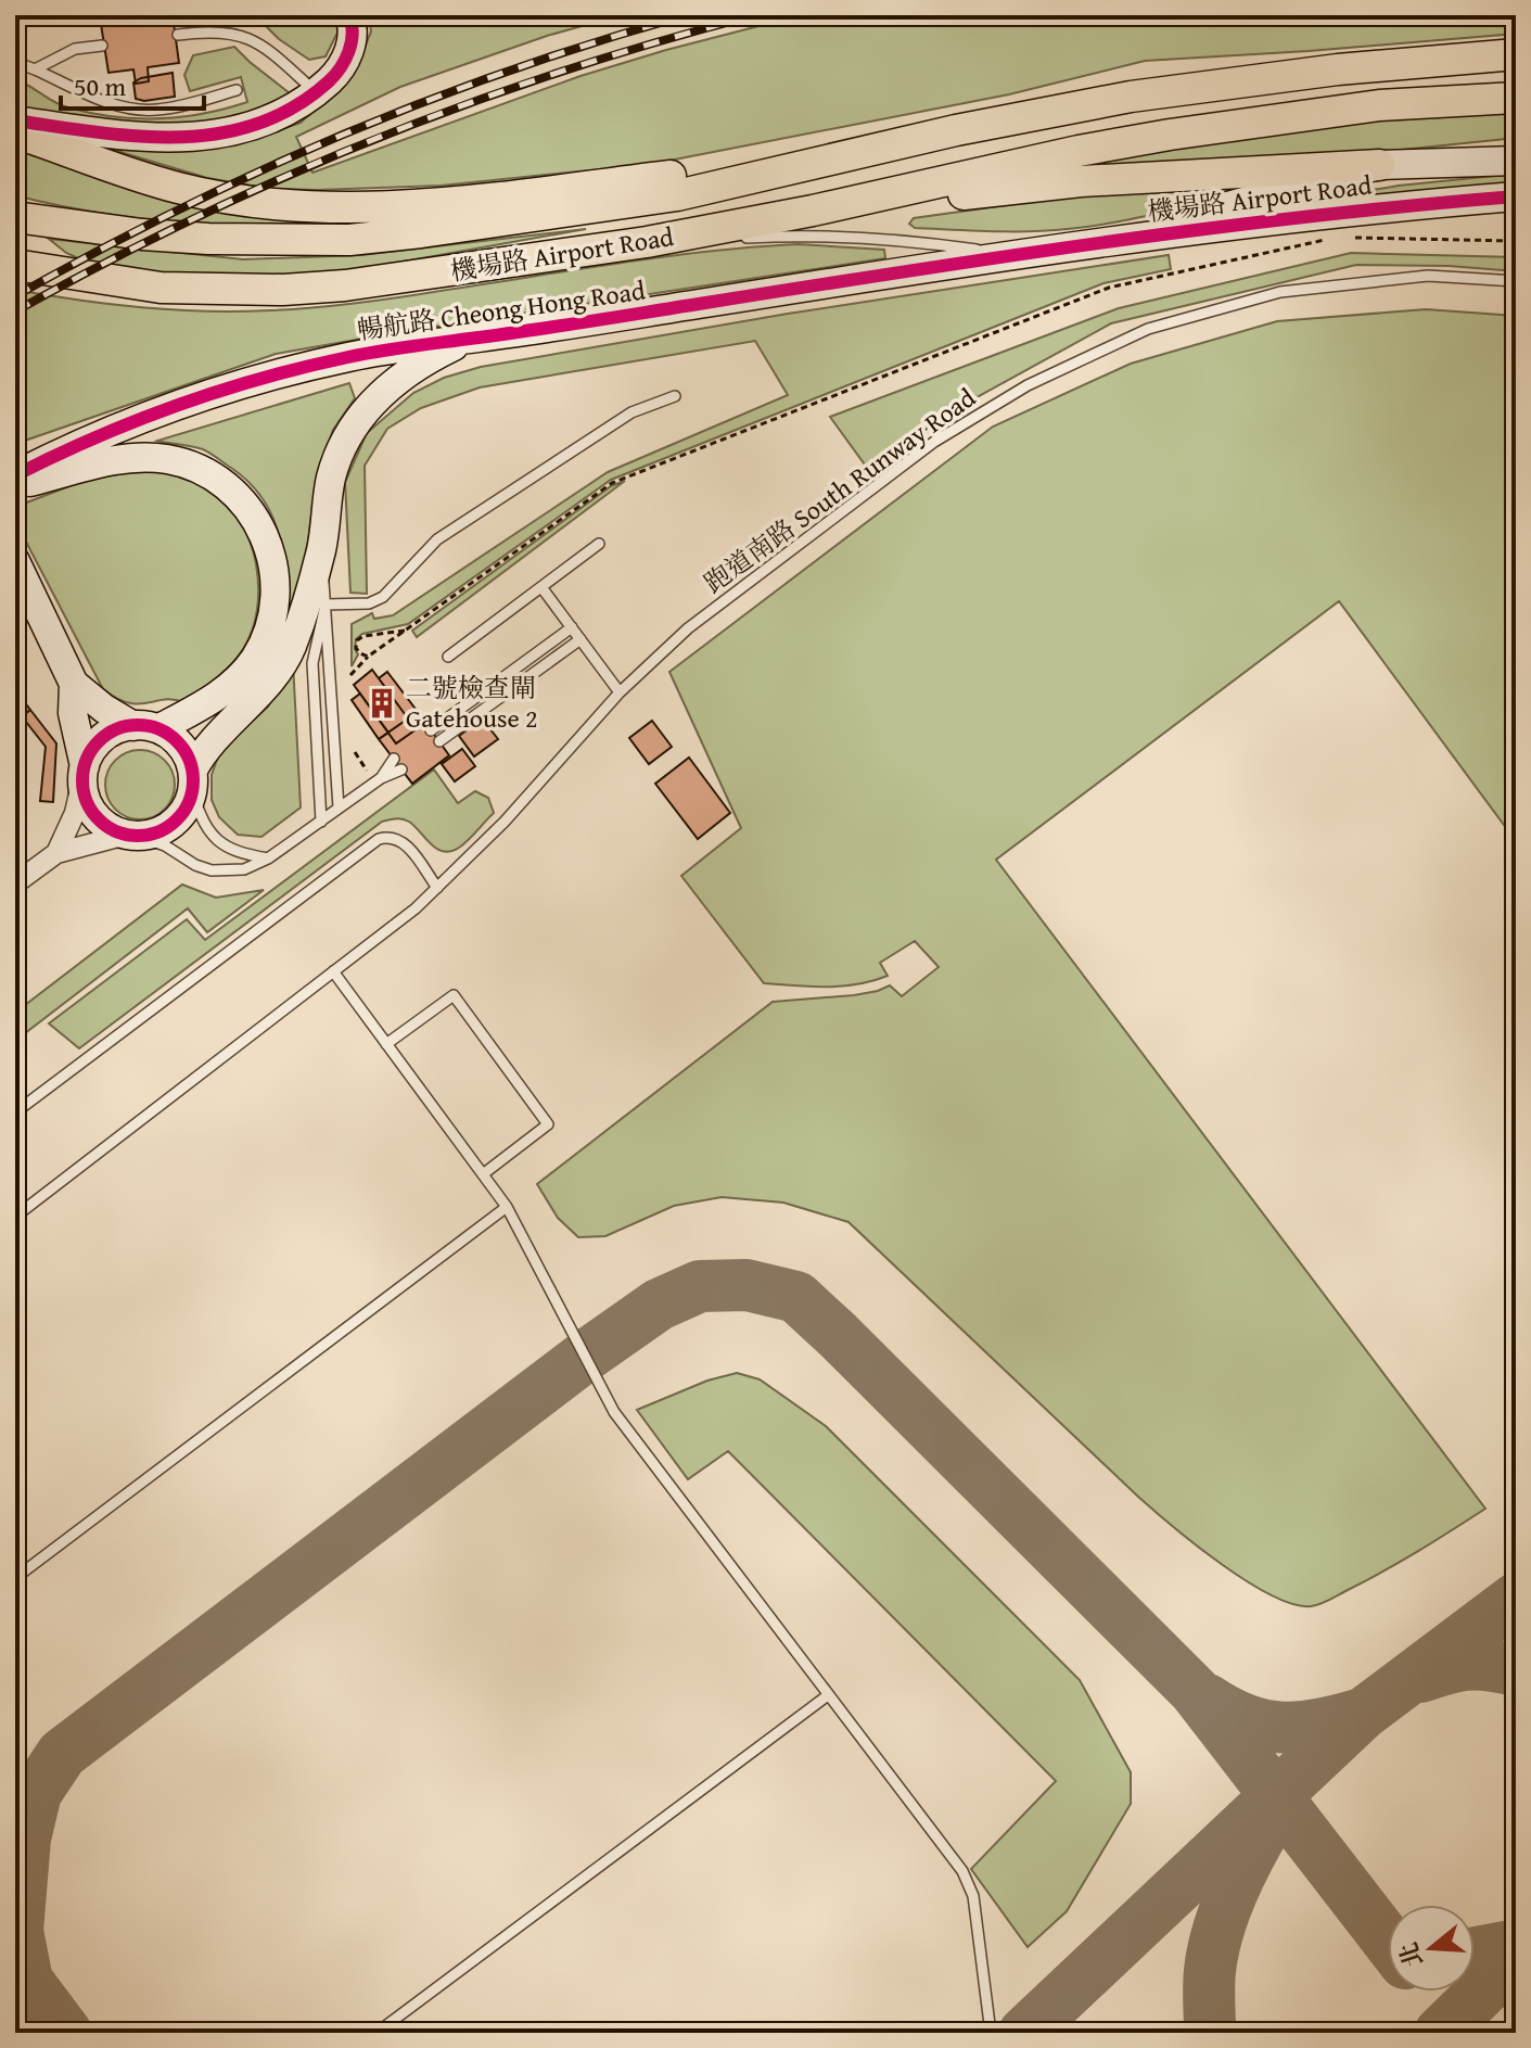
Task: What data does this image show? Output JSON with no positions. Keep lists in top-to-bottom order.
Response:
{
  "streets": {
    "main road": ["機場路 Airport Road"],
    "street": ["暢航路 Cheong Hong Road"],
    "lane": ["跑道南路 South Runway Road"]
  },
  "crossings": [
    ["機場路 Airport Road", "暢航路 Cheong Hong Road"]
  ],
  "places": {
    "building": ["二號檢查閘 Gatehouse 2"]
  },
  "scale_bar": "50 m",
  "north": "left"
}
